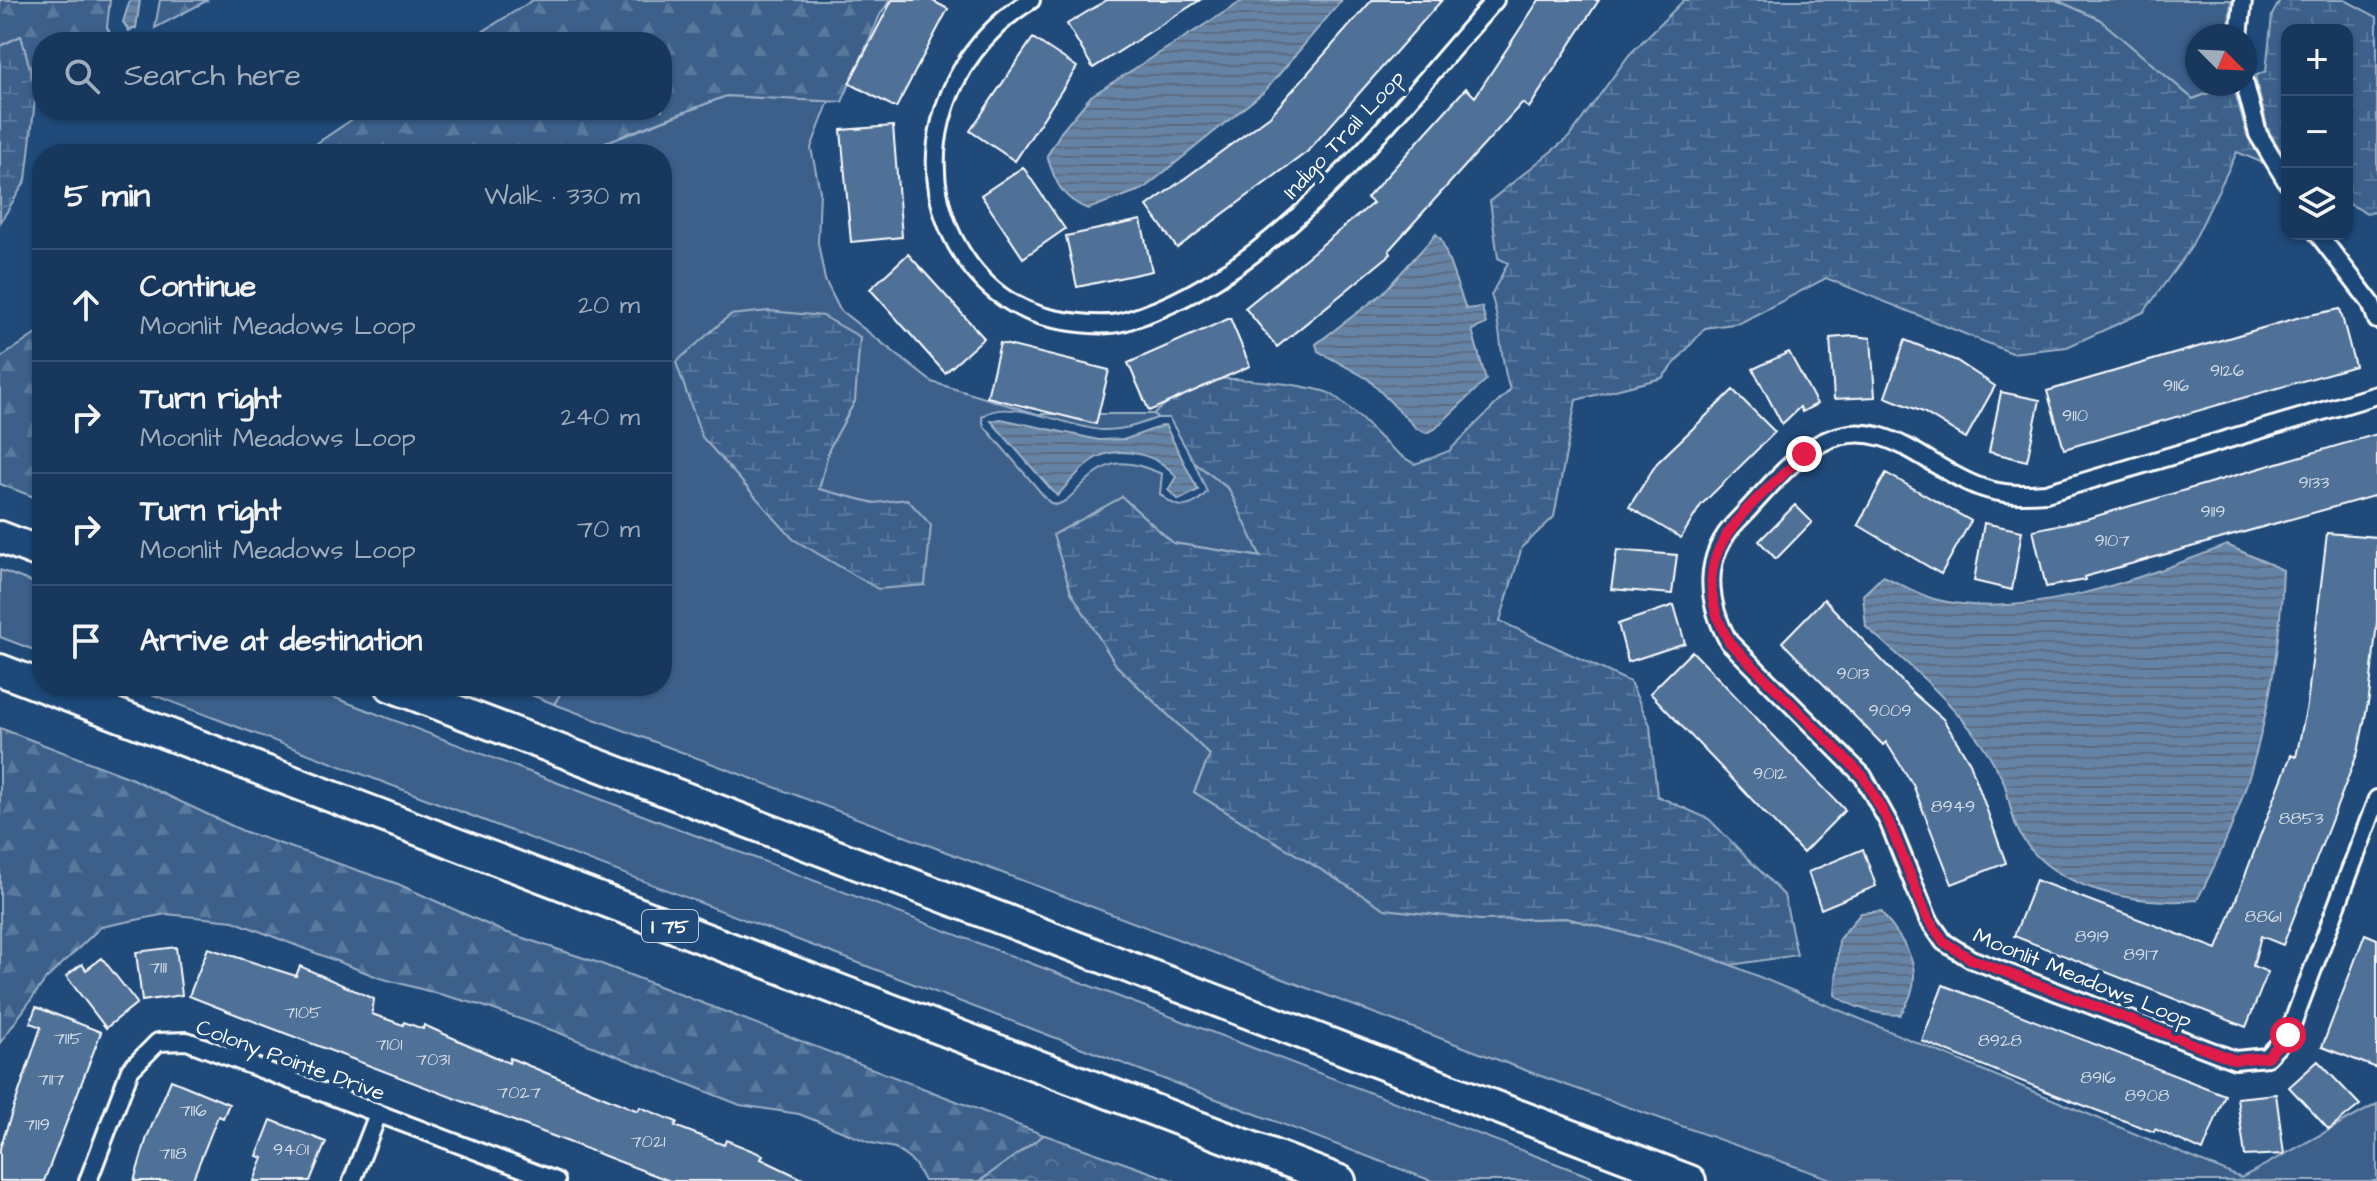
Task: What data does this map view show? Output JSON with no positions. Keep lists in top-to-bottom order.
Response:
{
  "streets": {
    "highway": ["I 75"],
    "street": ["Indigo Trail Loop", "Moonlit Meadows Loop", "Colony Pointe Drive"]
  },
  "house_numbers": [
    "9126",
    "9116",
    "9110",
    "9133",
    "9119",
    "9107",
    "9013",
    "9009",
    "9012",
    "8949",
    "8853",
    "8861",
    "8919",
    "8917",
    "7111",
    "7105",
    "7115",
    "8928",
    "7101",
    "7031",
    "8916",
    "7117",
    "7027",
    "8908",
    "7116",
    "7119",
    "7021",
    "9401",
    "7118"
  ],
  "north": "bottom right",
  "page": {
    "map_buttons": ["+", "−"],
    "search": "Search here",
    "heading": ["5 min", "Walk · 330 m"],
    "list": [
      ["Continue", "Moonlit Meadows Loop", "20 m"],
      ["Turn right", "Moonlit Meadows Loop", "240 m"],
      ["Turn right", "Moonlit Meadows Loop", "70 m"],
      "Arrive at destination"
    ]
  }
}
